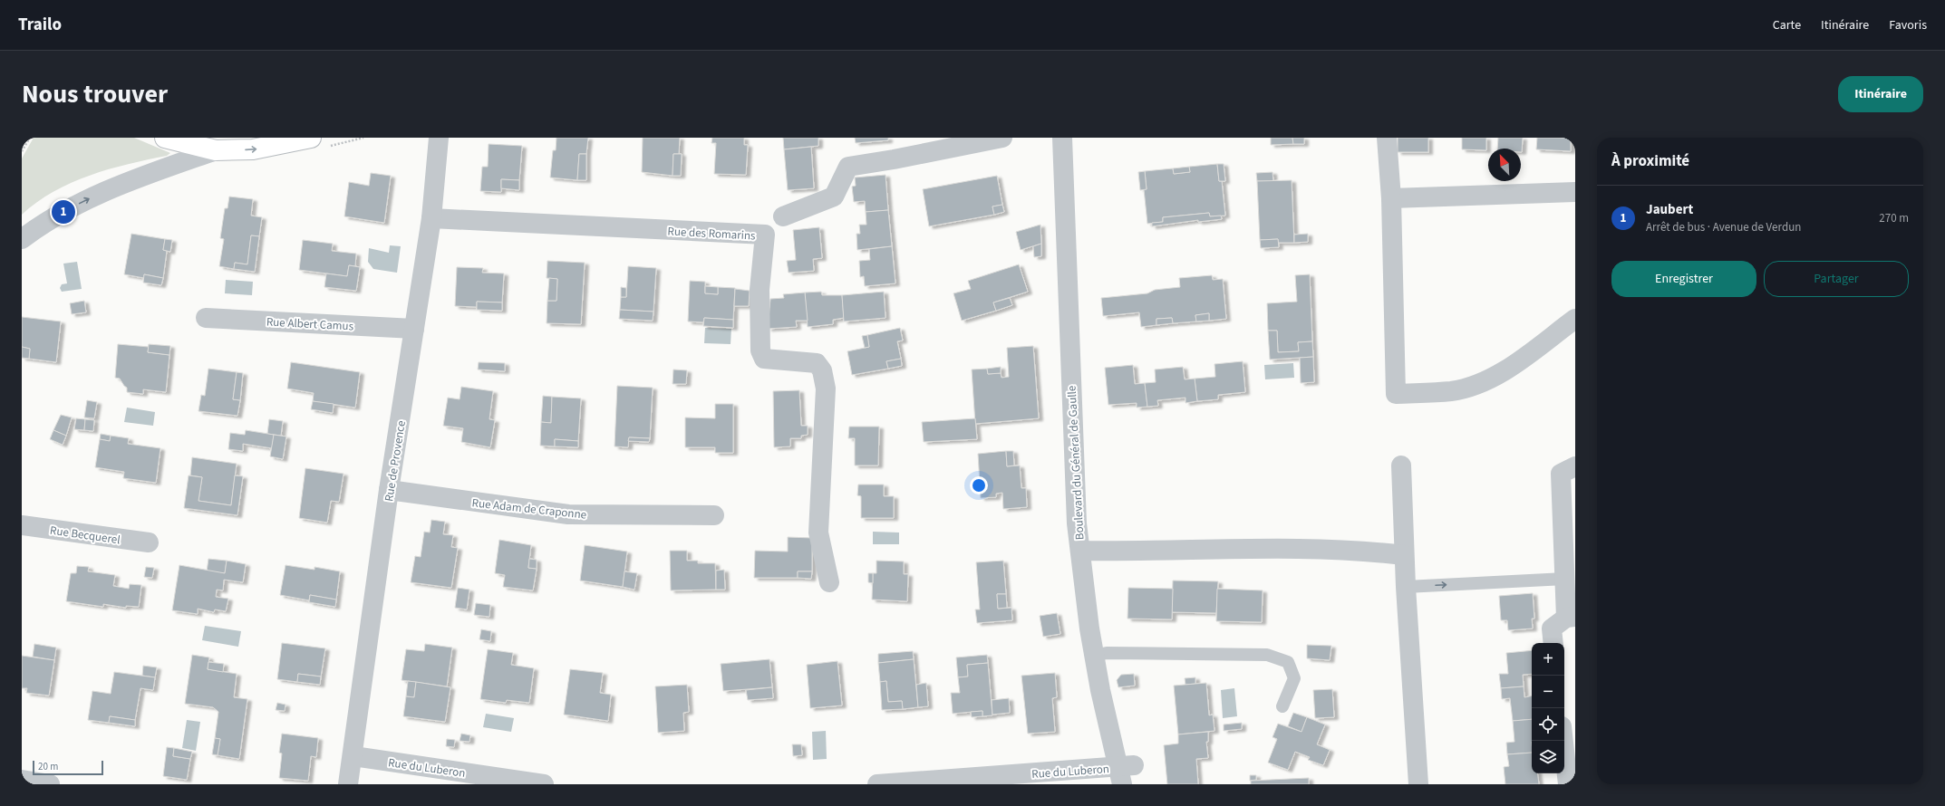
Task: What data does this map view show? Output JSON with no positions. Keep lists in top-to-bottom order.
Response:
{
  "streets": {
    "street": [
      "Rue des Romarins",
      "Rue Albert Camus",
      "Rue de Provence",
      "Boulevard du Général de Gaulle",
      "Rue Adam de Craponne",
      "Rue Becquerel",
      "Rue du Luberon"
    ]
  },
  "crossings": [
    ["Rue des Romarins", "Rue de Provence"],
    ["Rue Albert Camus", "Rue de Provence"],
    ["Rue de Provence", "Rue Adam de Craponne"],
    ["Rue de Provence", "Rue du Luberon"],
    ["Boulevard du Général de Gaulle", "Rue du Luberon"]
  ],
  "scale_bar": "20 m",
  "north": "top left",
  "page": {
    "header": "Trailo",
    "nav": ["Carte", "Itinéraire", "Favoris"],
    "title": "Nous trouver",
    "buttons": [
      "Itinéraire",
      ["Enregistrer", "Partager"]
    ],
    "heading": "À proximité",
    "list": [
      {
        "mark": "1",
        "name": "Jaubert",
        "note": "Arrêt de bus · Avenue de Verdun",
        "value": "270 m"
      }
    ],
    "pins": "1",
    "map_buttons": ["+", "−"],
    "scale": "20 m"
  }
}
